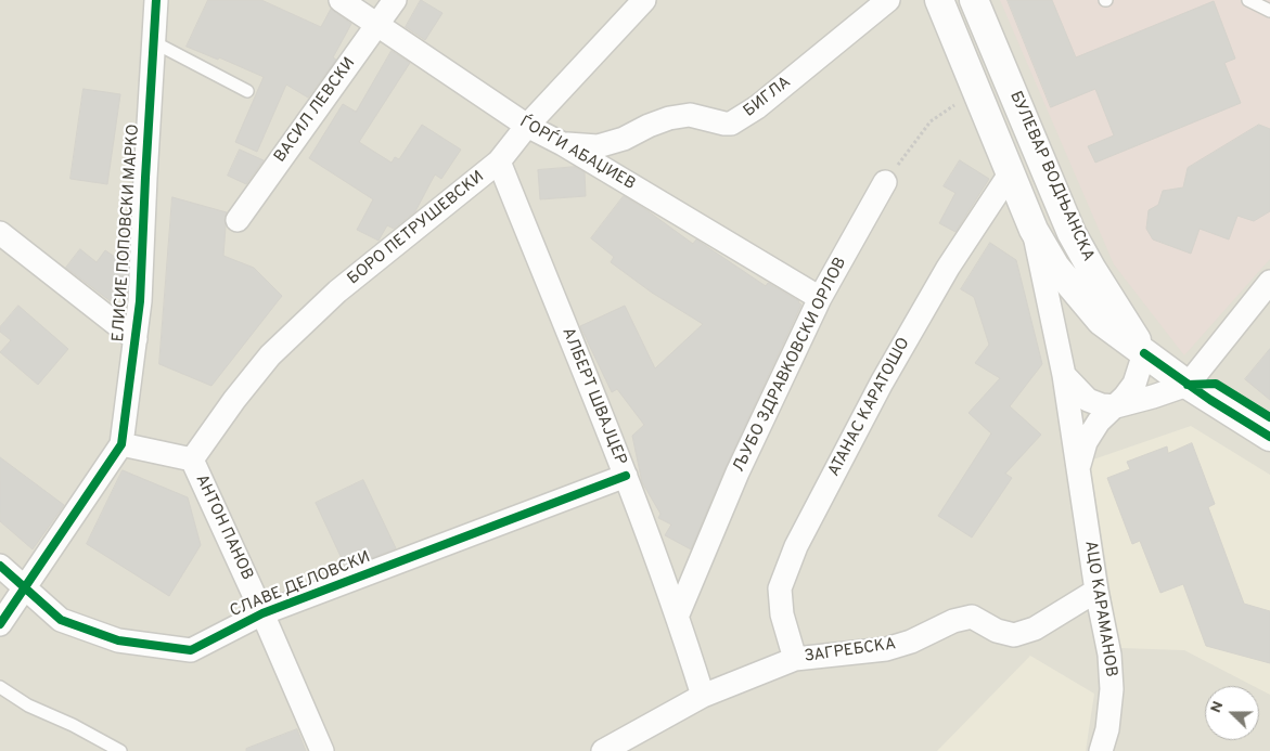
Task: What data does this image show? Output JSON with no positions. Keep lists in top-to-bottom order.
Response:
{
  "streets": {
    "street": [
      "БИГЛА",
      "ВАСИЛ ЛЕВСКИ",
      "ЃОРЃИ АБАЏИЕВ",
      "БУЛЕВАР ВОДЊАНСКА",
      "БОРО ПЕТРУШЕВСКИ",
      "ЕЛИСИЕ ПОПОВСКИ МАРКО",
      "ЉУБО ЗДРАВКОВСКИ ОРЛОВ",
      "АЛБЕРТ ШВАЈЦЕР",
      "АТАНАС КАРАТОШО",
      "АНТОН ПАНОВ",
      "СЛАВЕ ДЕЛОВСКИ",
      "АЦО КАРАМАНОВ",
      "ЗАГРЕБСКА"
    ]
  },
  "crossings": [
    ["БИГЛА", "ЃОРЃИ АБАЏИЕВ"],
    ["ВАСИЛ ЛЕВСКИ", "ЃОРЃИ АБАЏИЕВ"],
    ["ЃОРЃИ АБАЏИЕВ", "БОРО ПЕТРУШЕВСКИ"],
    ["ЃОРЃИ АБАЏИЕВ", "ЉУБО ЗДРАВКОВСКИ ОРЛОВ"],
    ["БУЛЕВАР ВОДЊАНСКА", "АТАНАС КАРАТОШО"],
    ["БУЛЕВАР ВОДЊАНСКА", "АЦО КАРАМАНОВ"],
    ["БОРО ПЕТРУШЕВСКИ", "АЛБЕРТ ШВАЈЦЕР"],
    ["БОРО ПЕТРУШЕВСКИ", "АНТОН ПАНОВ"],
    ["ЕЛИСИЕ ПОПОВСКИ МАРКО", "АНТОН ПАНОВ"],
    ["ЕЛИСИЕ ПОПОВСКИ МАРКО", "СЛАВЕ ДЕЛОВСКИ"],
    ["ЉУБО ЗДРАВКОВСКИ ОРЛОВ", "АЛБЕРТ ШВАЈЦЕР"],
    ["АЛБЕРТ ШВАЈЦЕР", "СЛАВЕ ДЕЛОВСКИ"],
    ["АЛБЕРТ ШВАЈЦЕР", "ЗАГРЕБСКА"],
    ["АТАНАС КАРАТОШО", "ЗАГРЕБСКА"],
    ["АНТОН ПАНОВ", "СЛАВЕ ДЕЛОВСКИ"],
    ["АЦО КАРАМАНОВ", "ЗАГРЕБСКА"]
  ],
  "north": "left"
}
